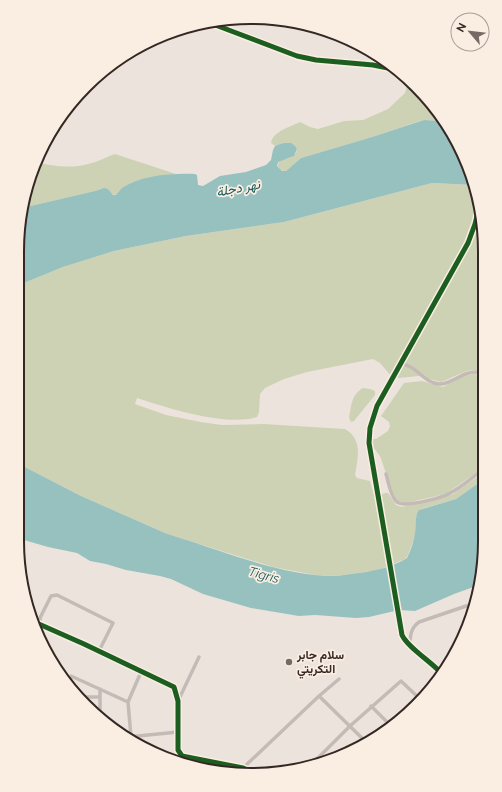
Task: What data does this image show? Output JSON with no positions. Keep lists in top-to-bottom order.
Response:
{
  "water": ["نهر دجلة", "Tigris"],
  "places": ["سلام جابر التكريتي"],
  "north": "top left"
}
